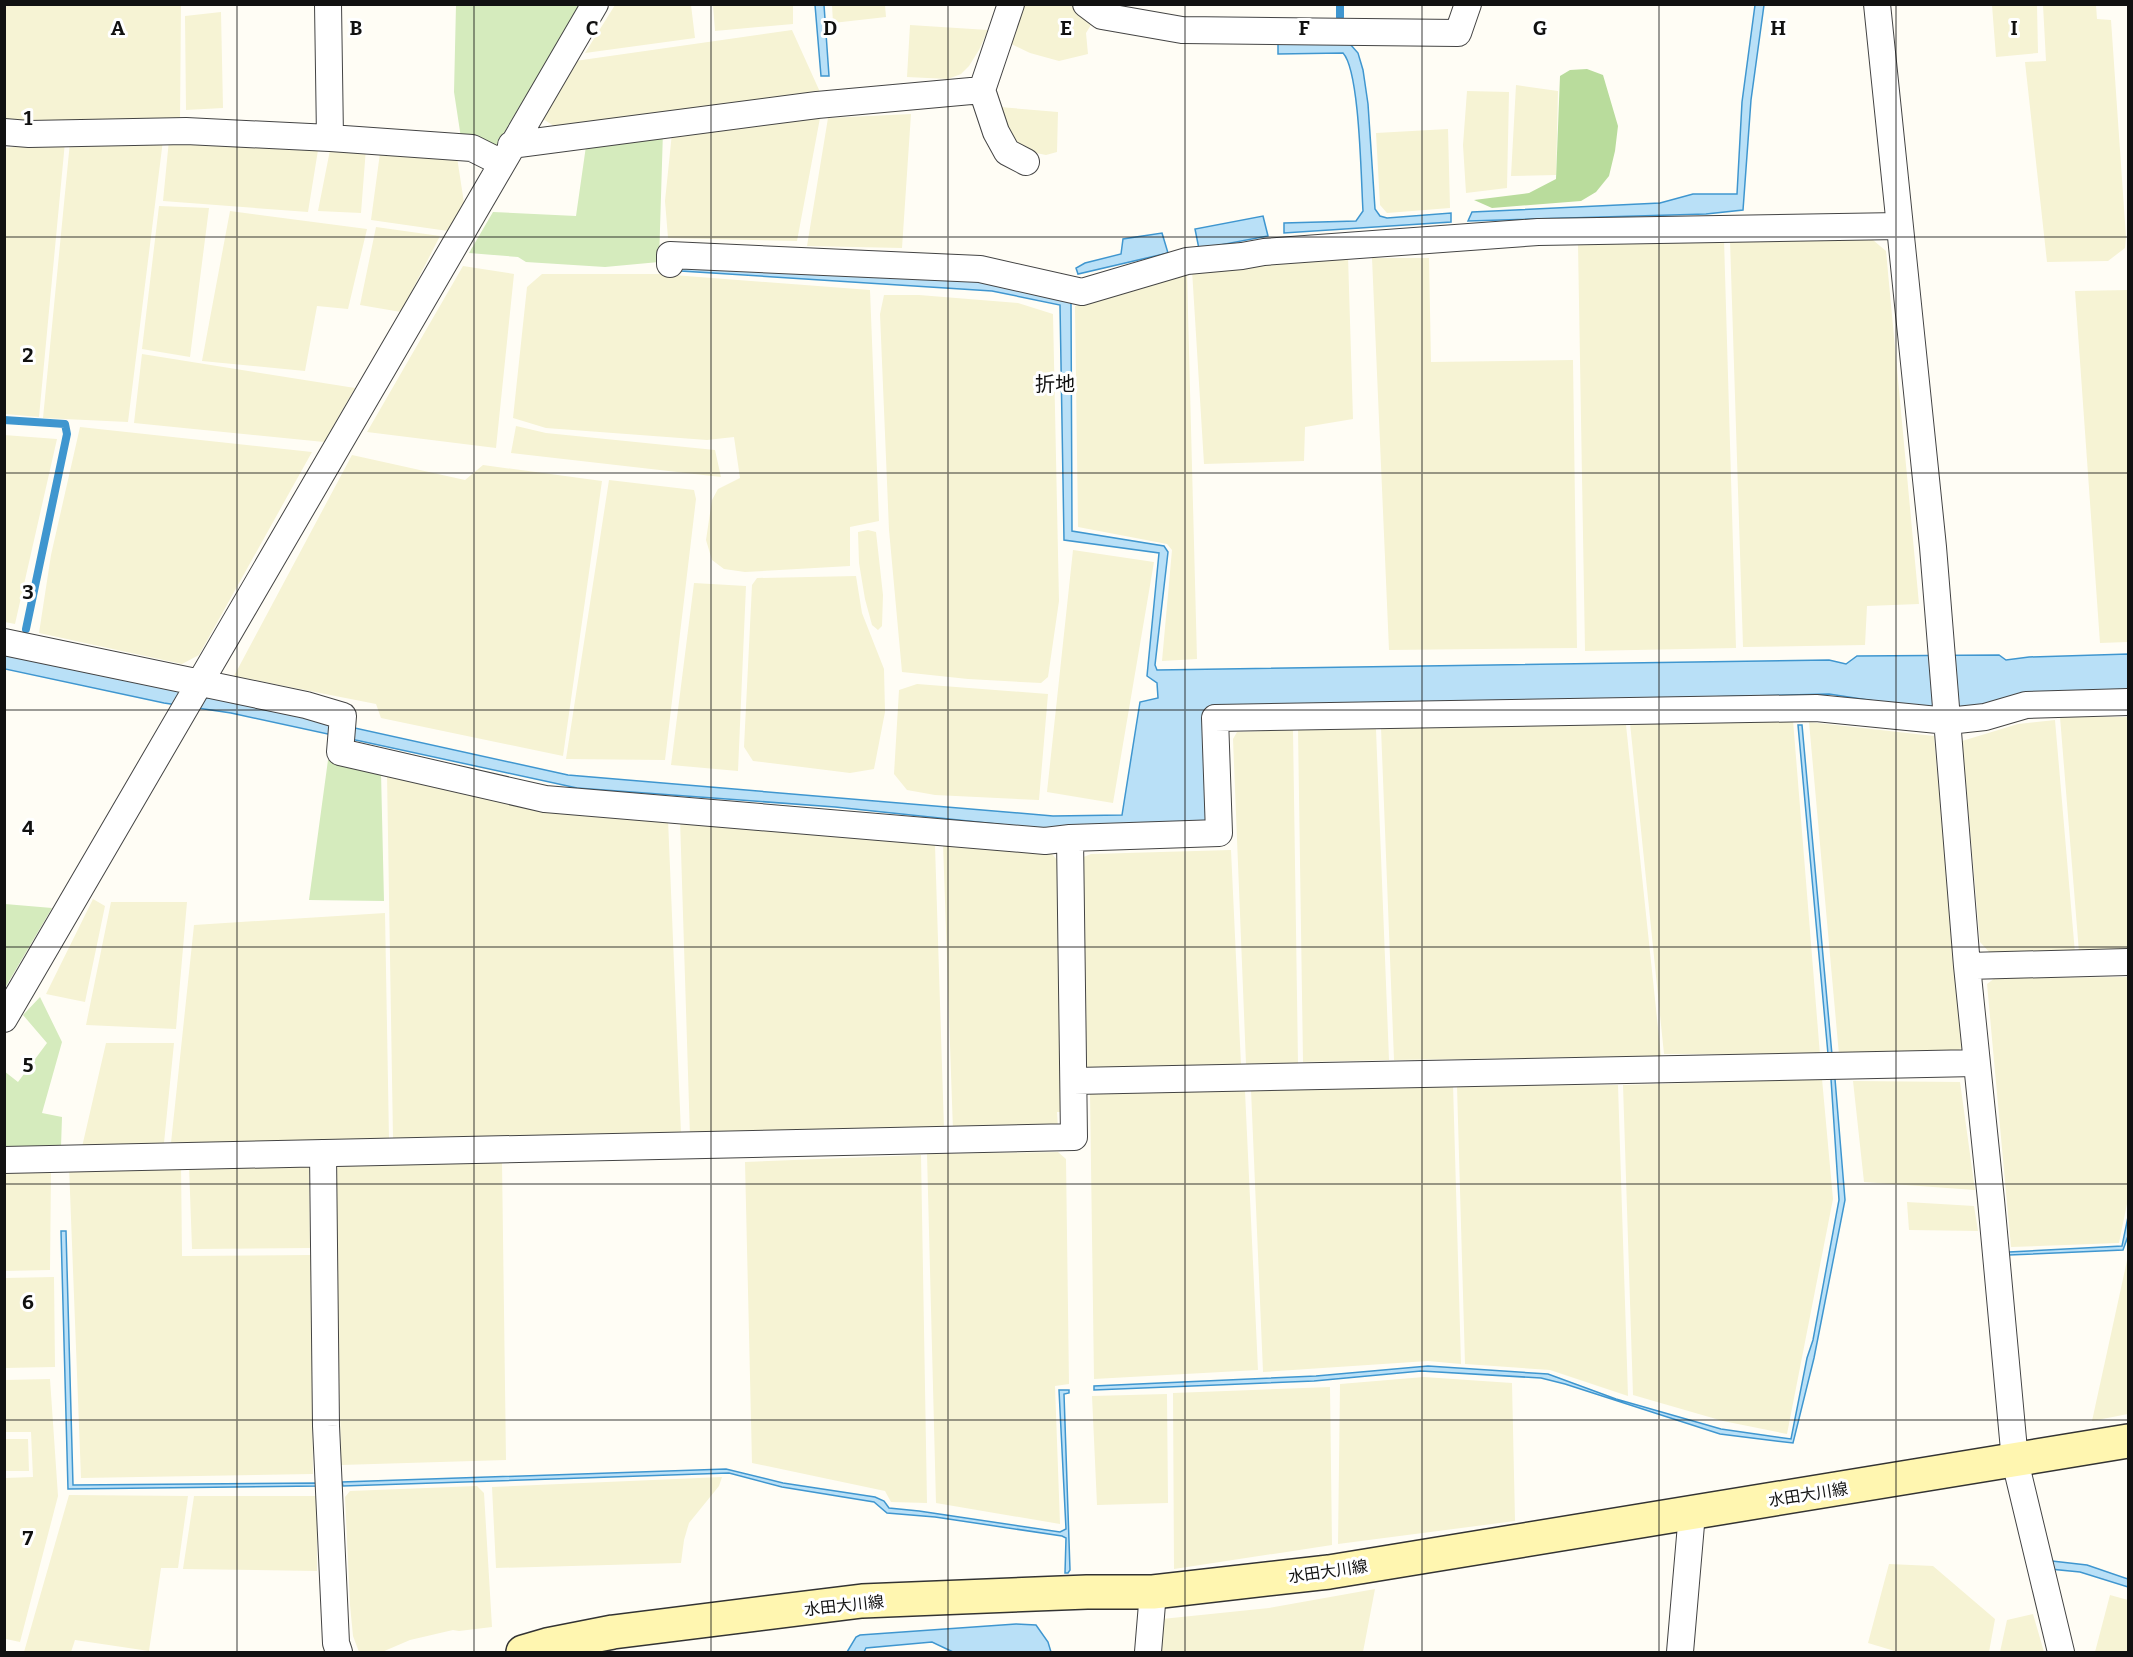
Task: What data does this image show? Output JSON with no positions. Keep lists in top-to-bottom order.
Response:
{
  "streets": {
    "main road": ["水田大川線"]
  },
  "districts": ["折地"],
  "grid": {
    "columns": [
      "A",
      "B",
      "C",
      "D",
      "E",
      "F",
      "G",
      "H",
      "I"
    ],
    "rows": [
      "1",
      "2",
      "3",
      "4",
      "5",
      "6",
      "7"
    ]
  }
}
